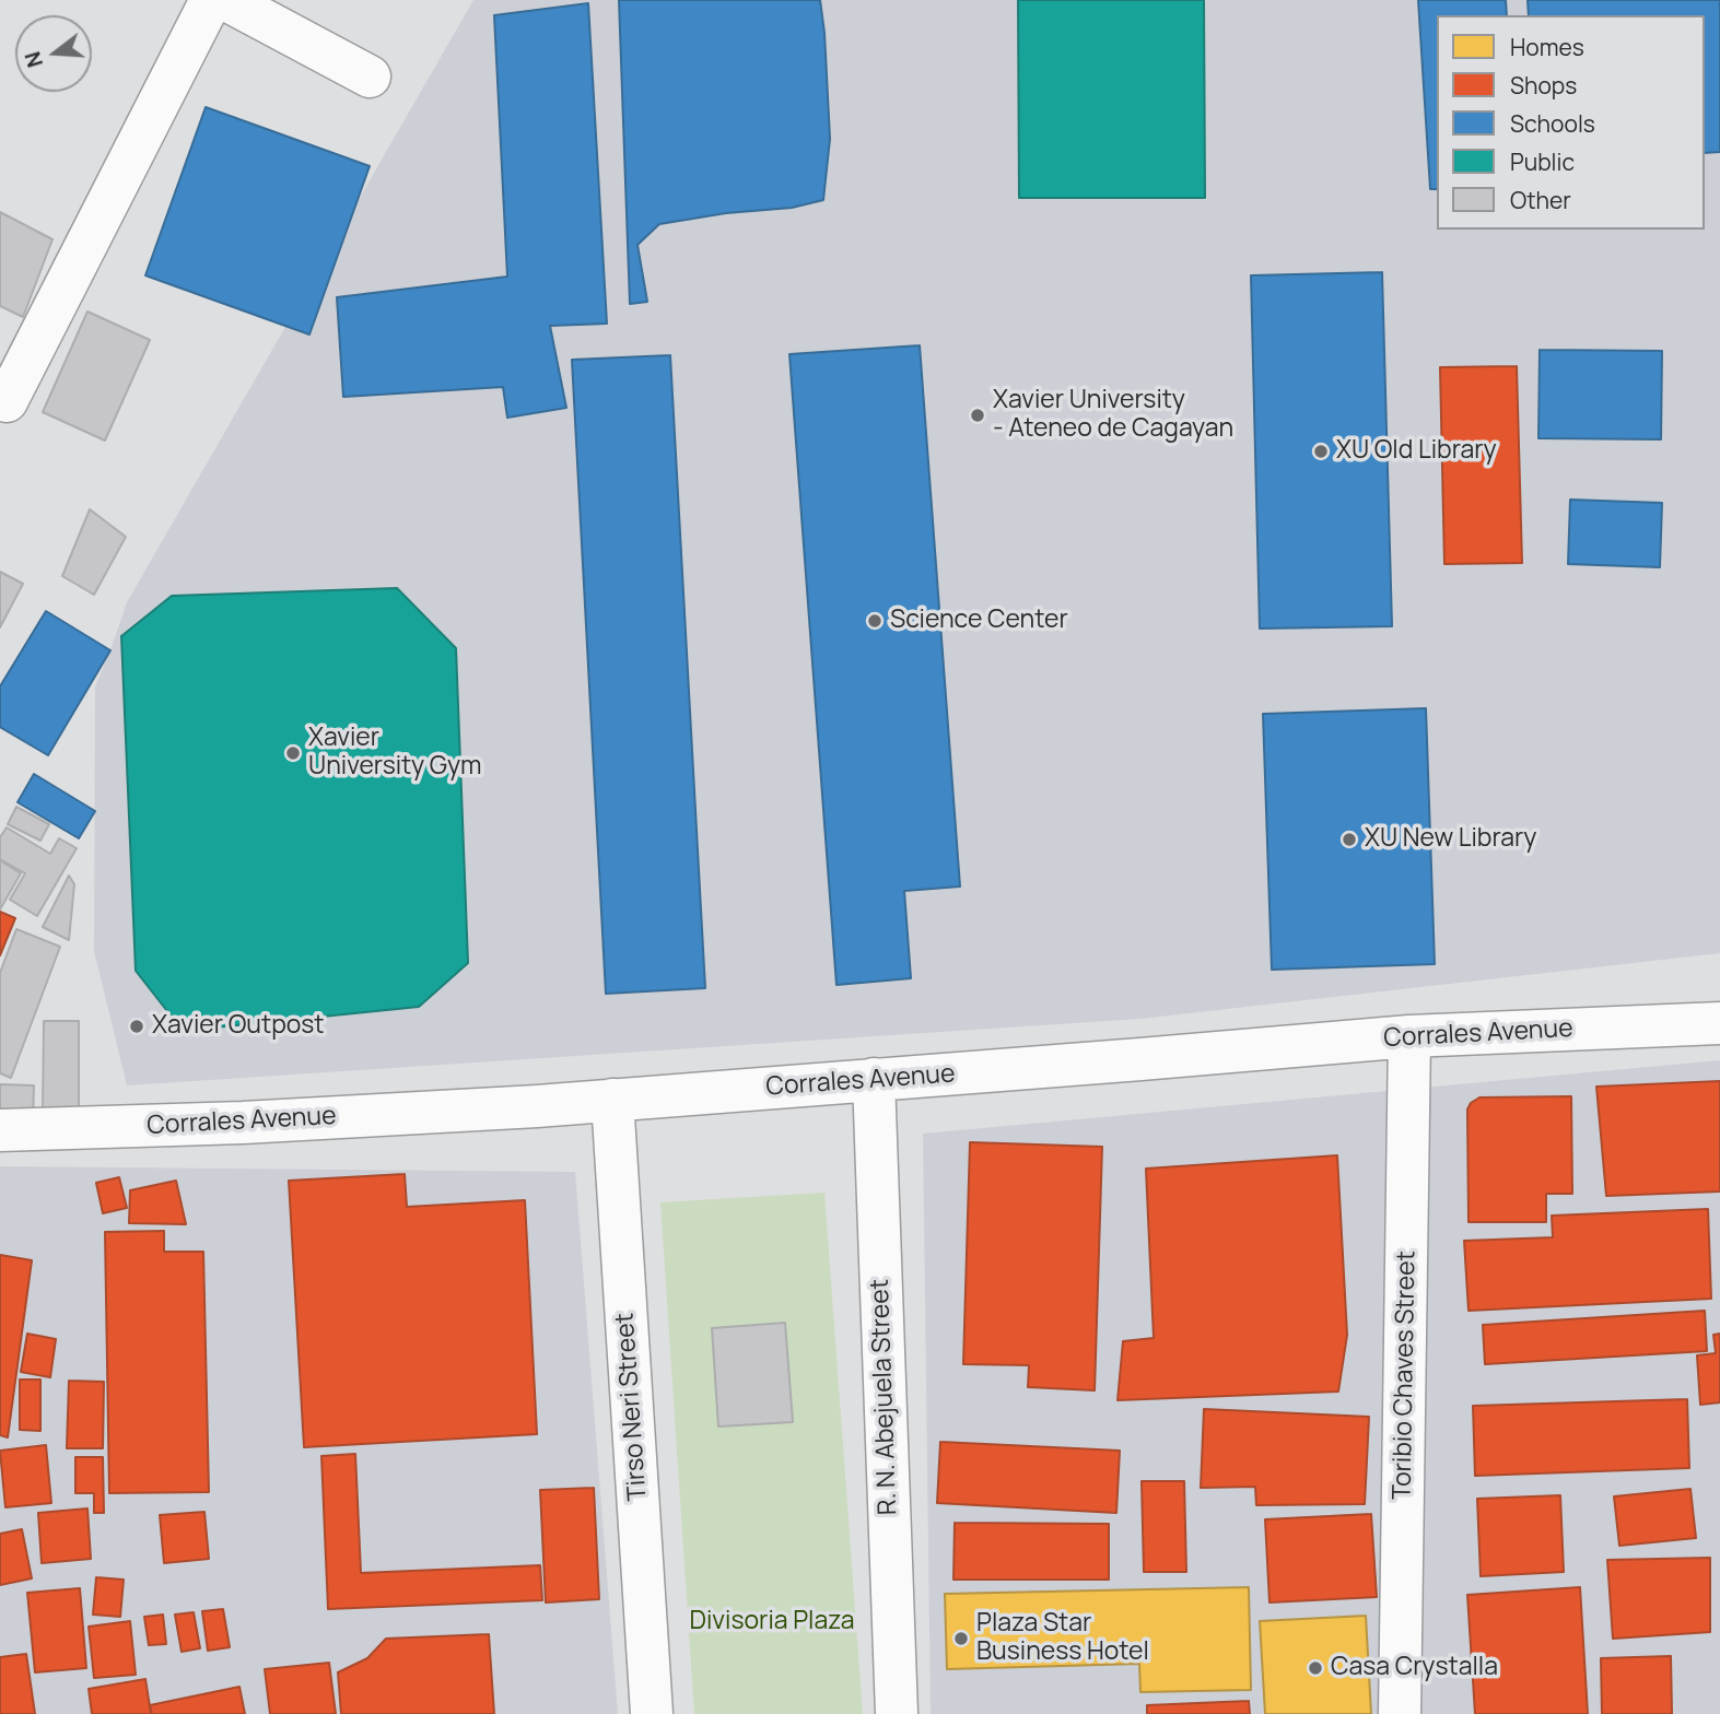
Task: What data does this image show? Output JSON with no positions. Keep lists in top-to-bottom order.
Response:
{
  "streets": {
    "street": [
      "Corrales Avenue",
      "Toribio Chaves Street",
      "R. N. Abejuela Street",
      "Tirso Neri Street"
    ]
  },
  "crossings": [
    ["Corrales Avenue", "Toribio Chaves Street"],
    ["Corrales Avenue", "R. N. Abejuela Street"],
    ["Corrales Avenue", "Tirso Neri Street"]
  ],
  "parks": ["Divisoria Plaza"],
  "places": [
    "Xavier University - Ateneo de Cagayan",
    "XU Old Library",
    "Science Center",
    "Xavier University Gym",
    "XU New Library",
    "Xavier Outpost",
    "Plaza Star Business Hotel",
    "Casa Crystalla"
  ],
  "legend": [
    "Homes",
    "Shops",
    "Schools",
    "Public",
    "Other"
  ],
  "north": "left"
}
